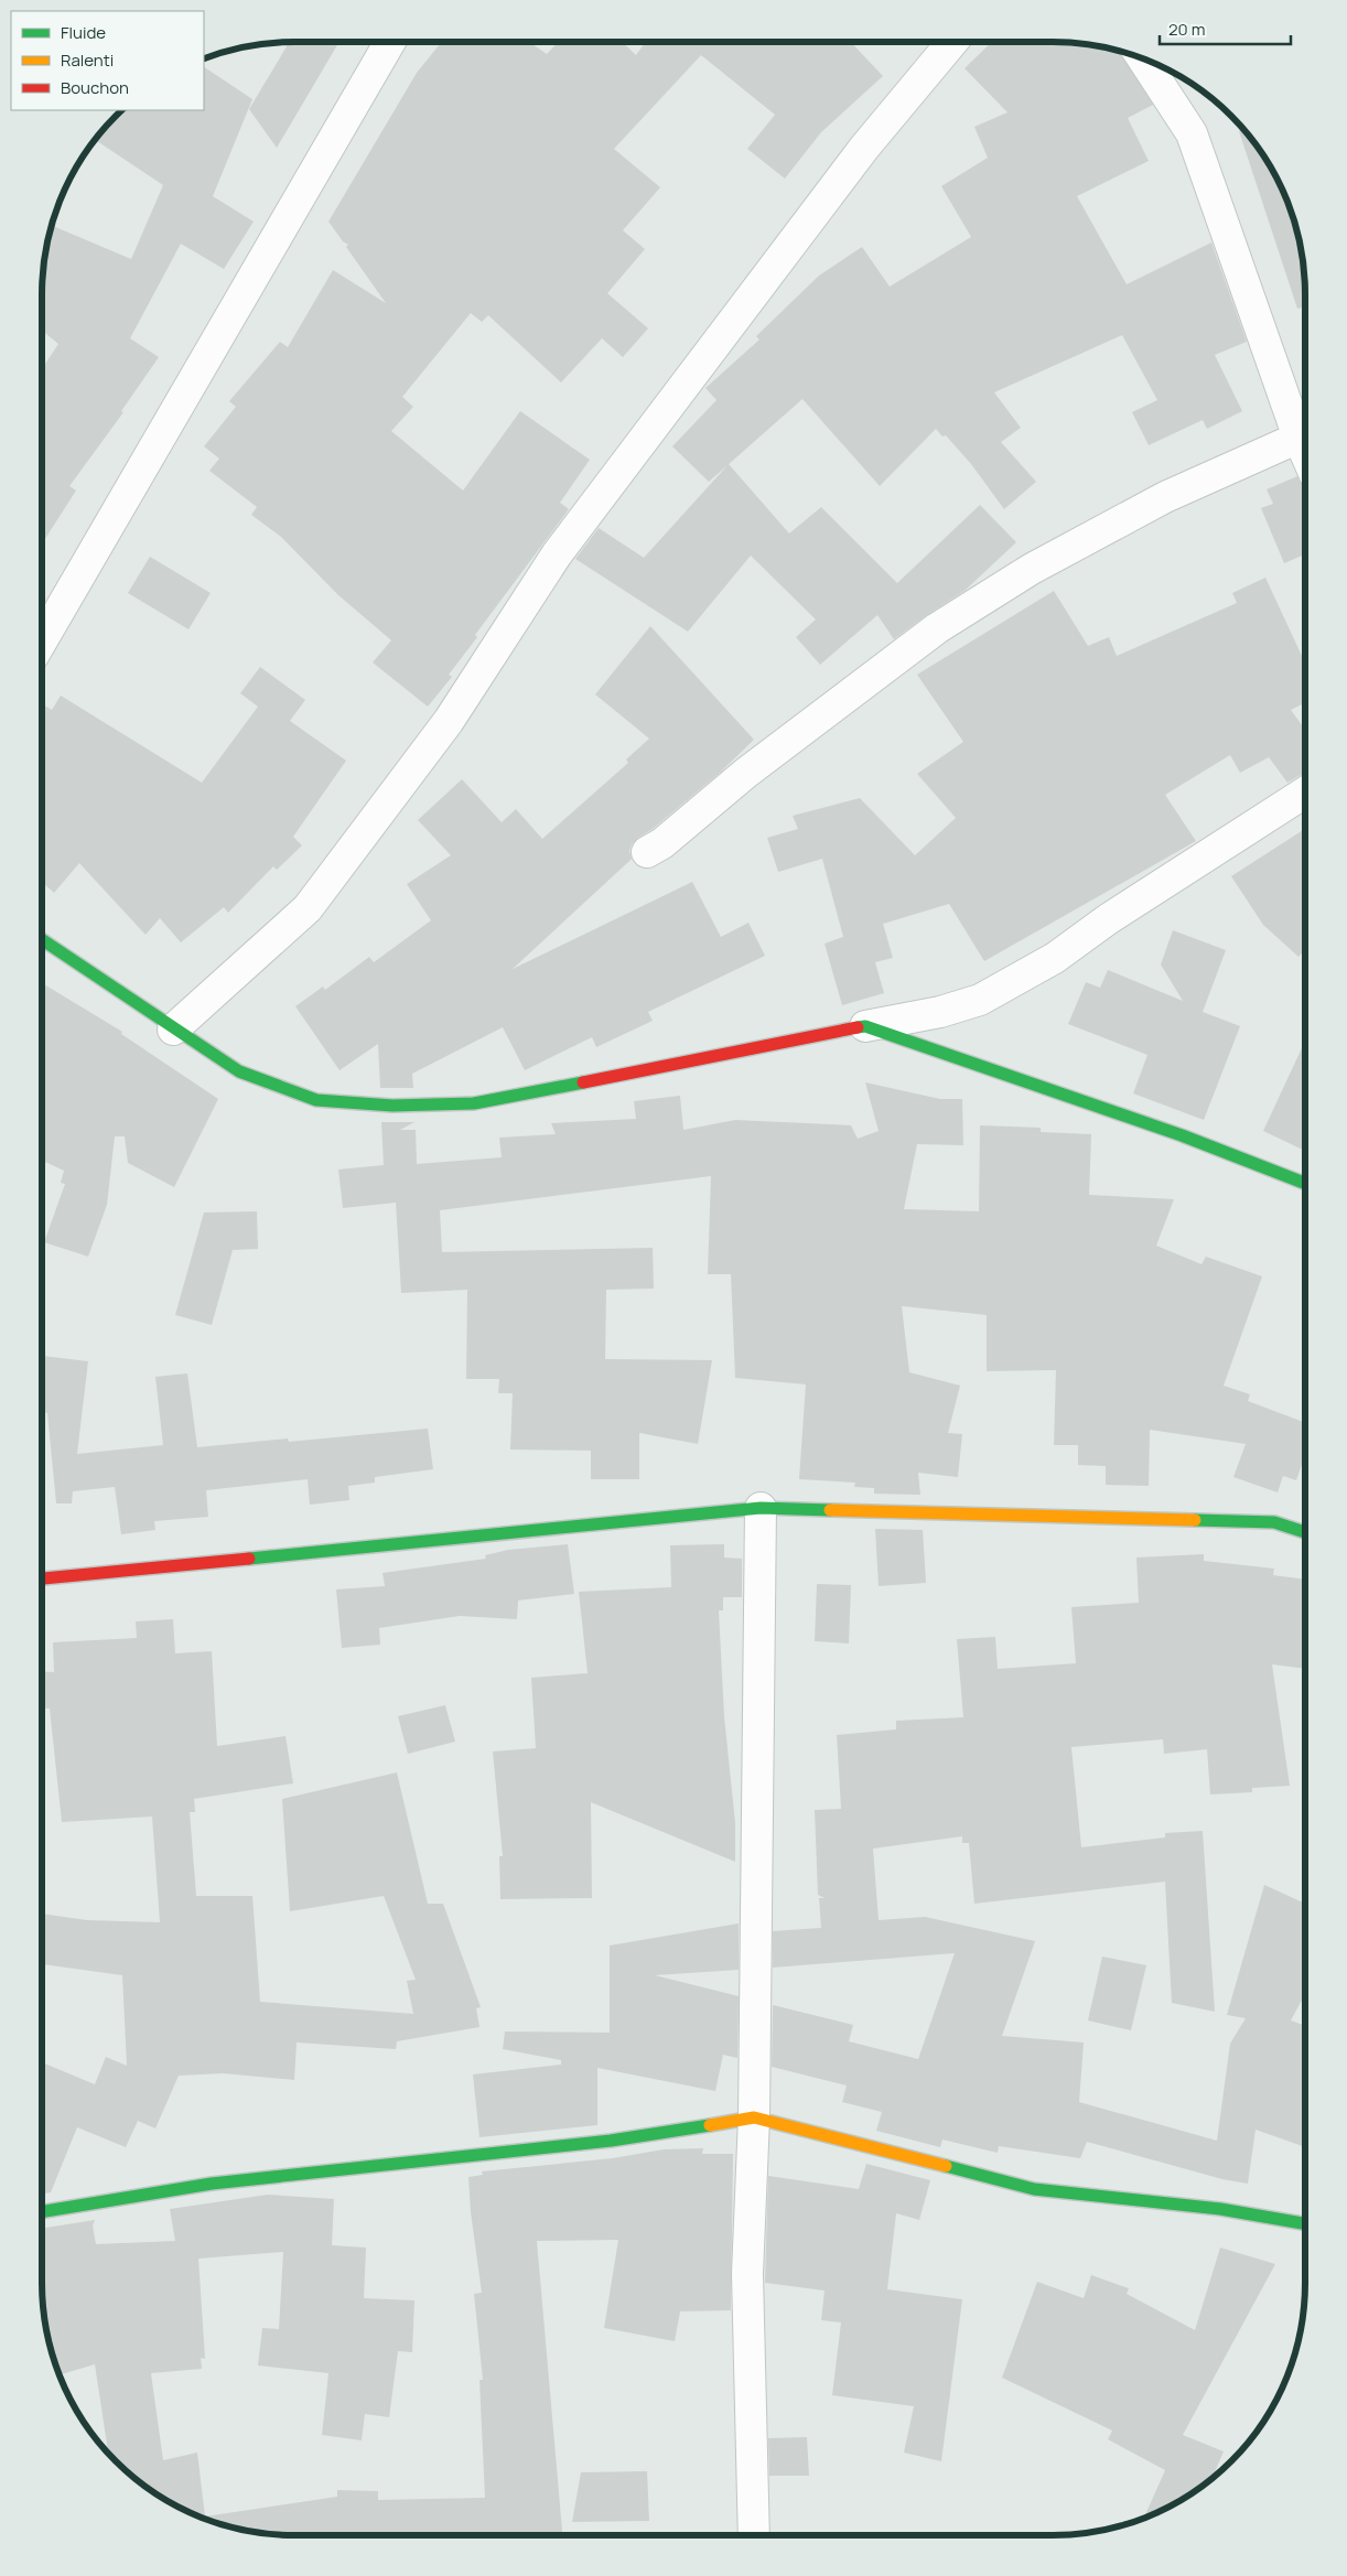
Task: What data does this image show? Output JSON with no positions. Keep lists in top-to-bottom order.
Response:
{
  "legend": ["Fluide", "Ralenti", "Bouchon"],
  "scale_bar": "20 m"
}
